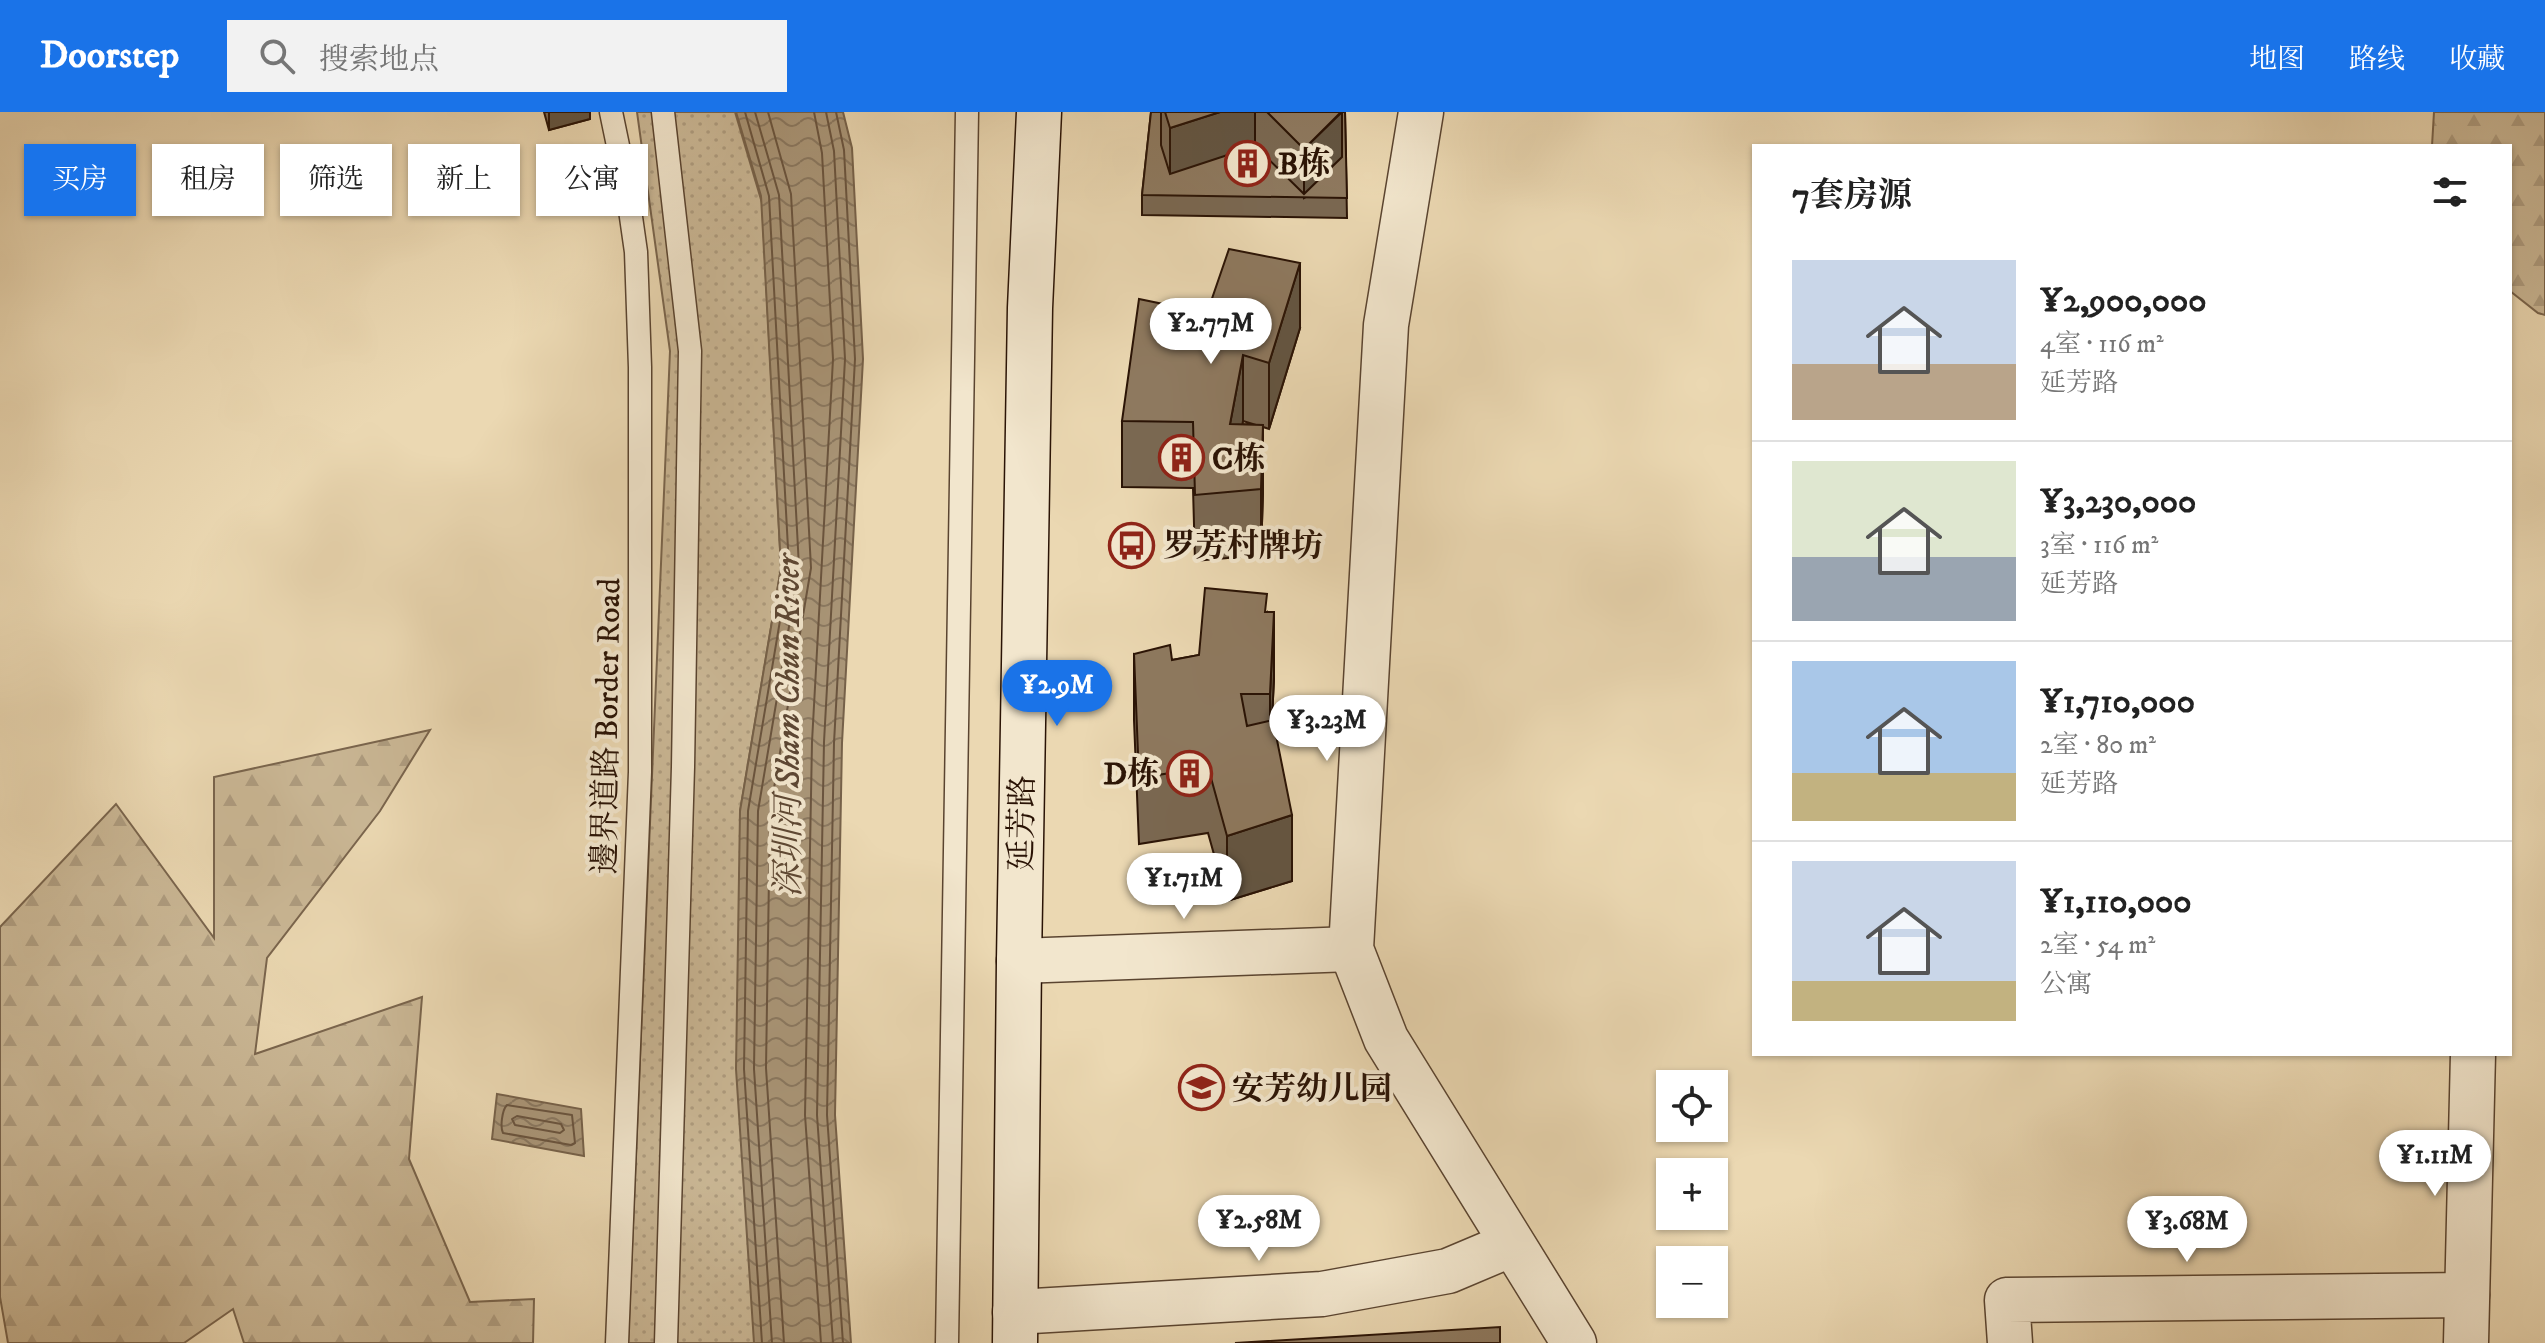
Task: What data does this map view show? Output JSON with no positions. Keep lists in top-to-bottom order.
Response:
{
  "streets": {
    "street": ["延芳路"],
    "lane": ["邊界道路 Border Road"]
  },
  "water": ["深圳河 Sham Chun River"],
  "places": {
    "building": ["B栋", "C栋", "D栋"],
    "bus stop": ["罗芳村牌坊"],
    "school or university": ["安芳幼儿园"]
  },
  "page": {
    "header": "Doorstep",
    "search": "搜索地点",
    "nav": ["地图", "路线", "收藏"],
    "chip": [
      "买房",
      "租房",
      "筛选",
      "新上",
      "公寓"
    ],
    "heading": "7套房源",
    "list": [
      {
        "name": "¥2,900,000",
        "note": "4室 · 116 m² · 延芳路"
      },
      {
        "name": "¥3,230,000",
        "note": "3室 · 116 m² · 延芳路"
      },
      {
        "name": "¥1,710,000",
        "note": "2室 · 80 m² · 延芳路"
      },
      {
        "name": "¥1,110,000",
        "note": "2室 · 54 m² · 公寓"
      }
    ],
    "price": [
      "¥2.77M",
      "¥2.9M",
      "¥3.23M",
      "¥1.71M",
      "¥1.11M",
      "¥2.58M",
      "¥3.68M"
    ],
    "map_buttons": ["+", "−"]
  }
}
